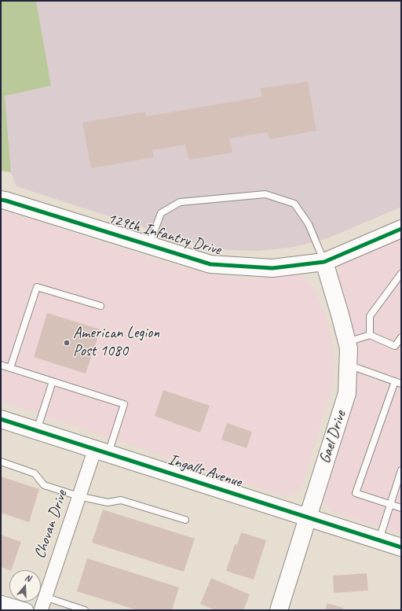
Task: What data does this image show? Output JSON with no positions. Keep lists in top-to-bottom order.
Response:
{
  "streets": {
    "street": [
      "129th Infantry Drive",
      "Gael Drive",
      "Ingalls Avenue",
      "Chovan Drive"
    ]
  },
  "crossings": [
    ["129th Infantry Drive", "Gael Drive"],
    ["Gael Drive", "Ingalls Avenue"],
    ["Ingalls Avenue", "Chovan Drive"]
  ],
  "places": ["American Legion Post 1080"],
  "north": "top"
}
